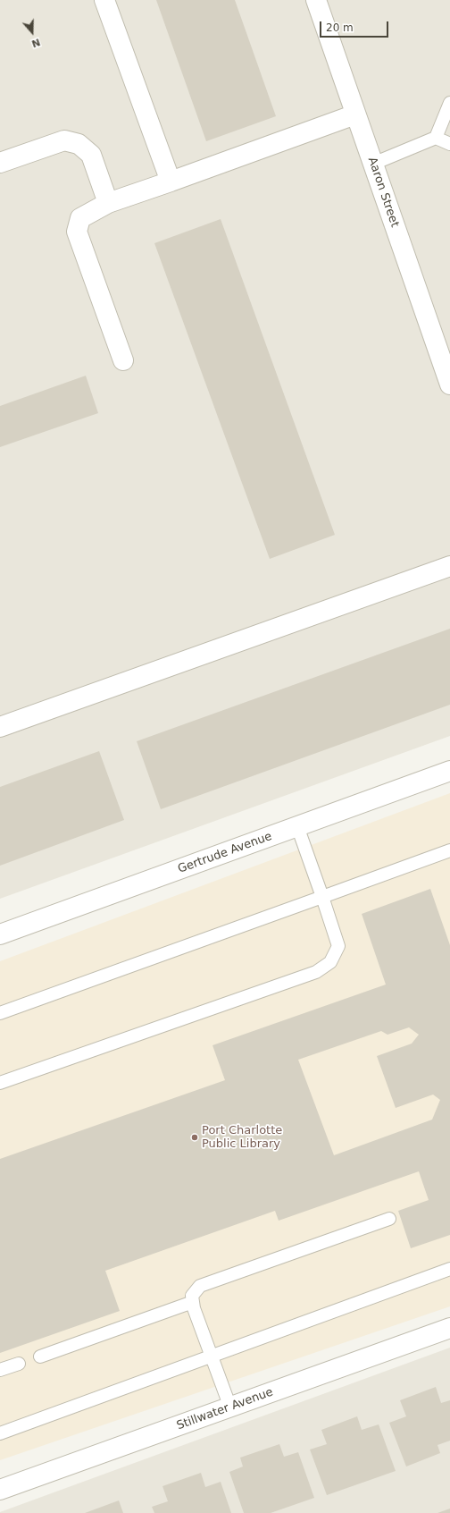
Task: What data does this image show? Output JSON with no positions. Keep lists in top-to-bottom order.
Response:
{
  "streets": {
    "street": ["Aaron Street", "Gertrude Avenue", "Stillwater Avenue"]
  },
  "places": ["Port Charlotte Public Library"],
  "scale_bar": "20 m",
  "north": "bottom"
}
